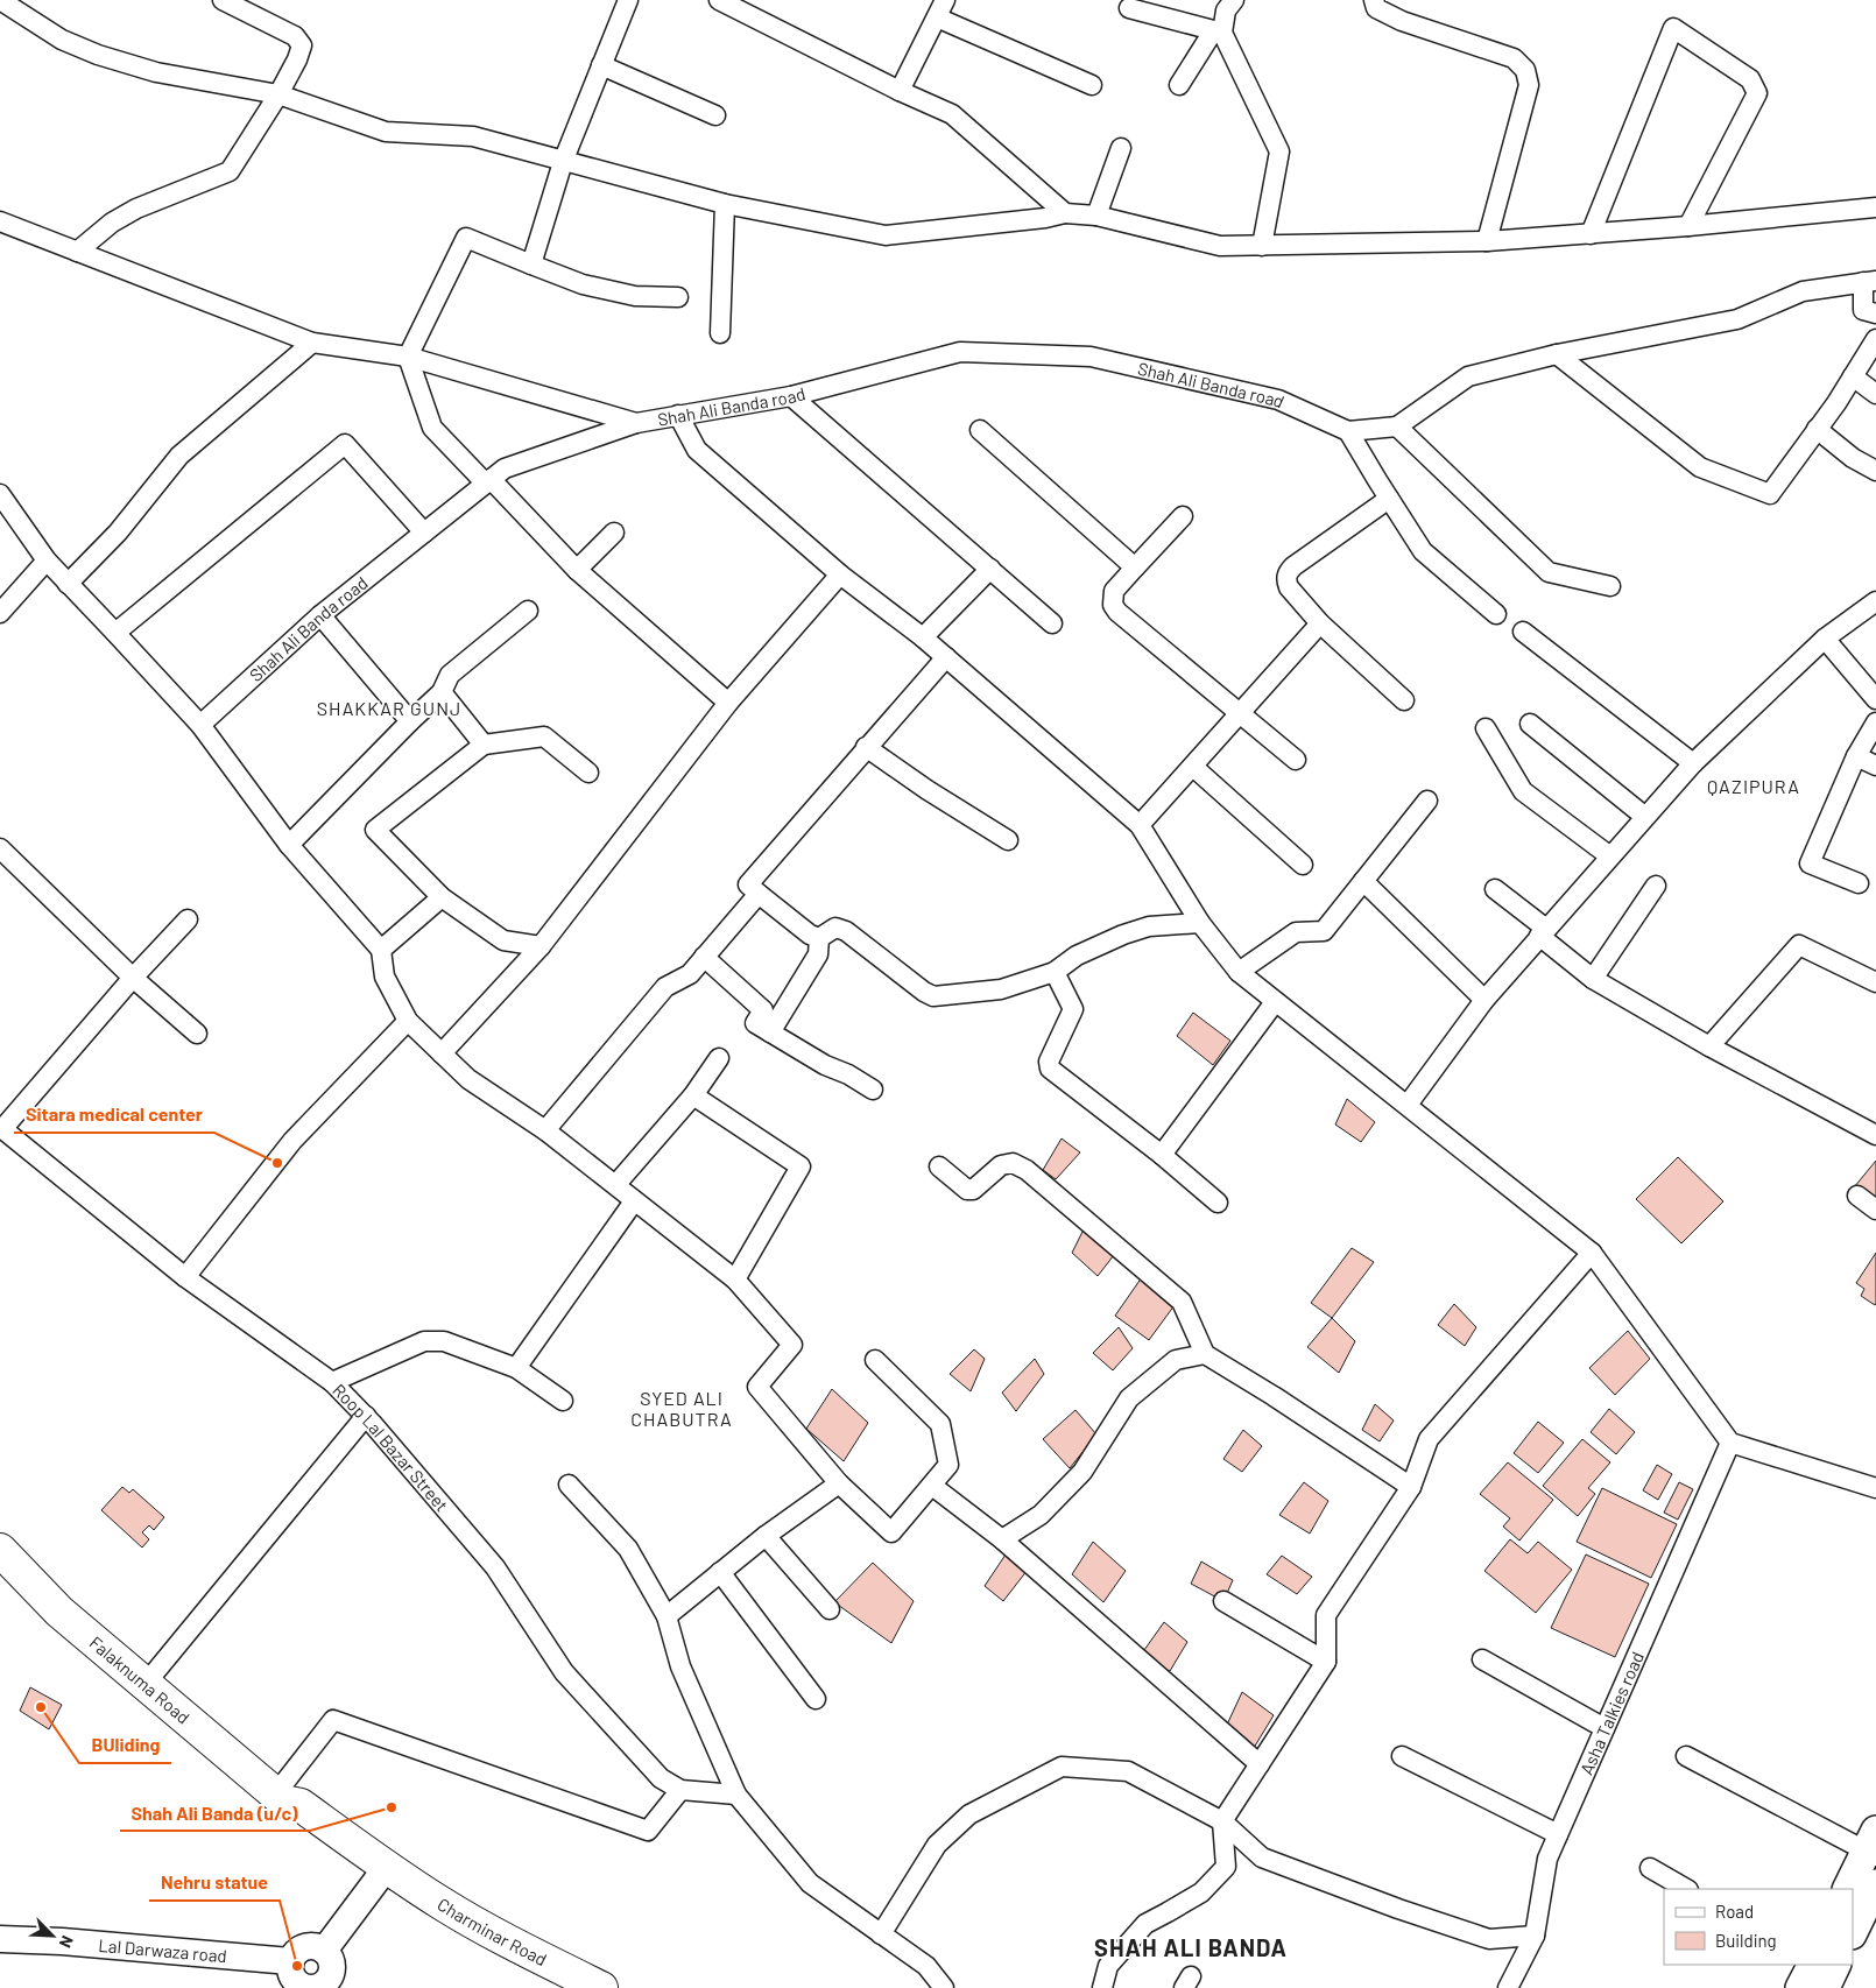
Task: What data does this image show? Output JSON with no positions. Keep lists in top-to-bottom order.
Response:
{
  "streets": {
    "highway": ["Falaknuma Road", "Charminar Road"],
    "main road": ["Lal Darwaza road"],
    "street": ["Shah Ali Banda road", "Roop Lal Bazar Street", "Asha Talkies road"]
  },
  "crossings": [
    ["Falaknuma Road", "Charminar Road"]
  ],
  "districts": [
    "SHAKKAR GUNJ",
    "QAZIPURA",
    "SYED ALI CHABUTRA",
    "SHAH ALI BANDA"
  ],
  "places": [
    "Sitara medical center",
    "BUliding",
    "Shah Ali Banda (u/c)",
    "Nehru statue"
  ],
  "legend": ["Road", "Building"],
  "north": "bottom right"
}
